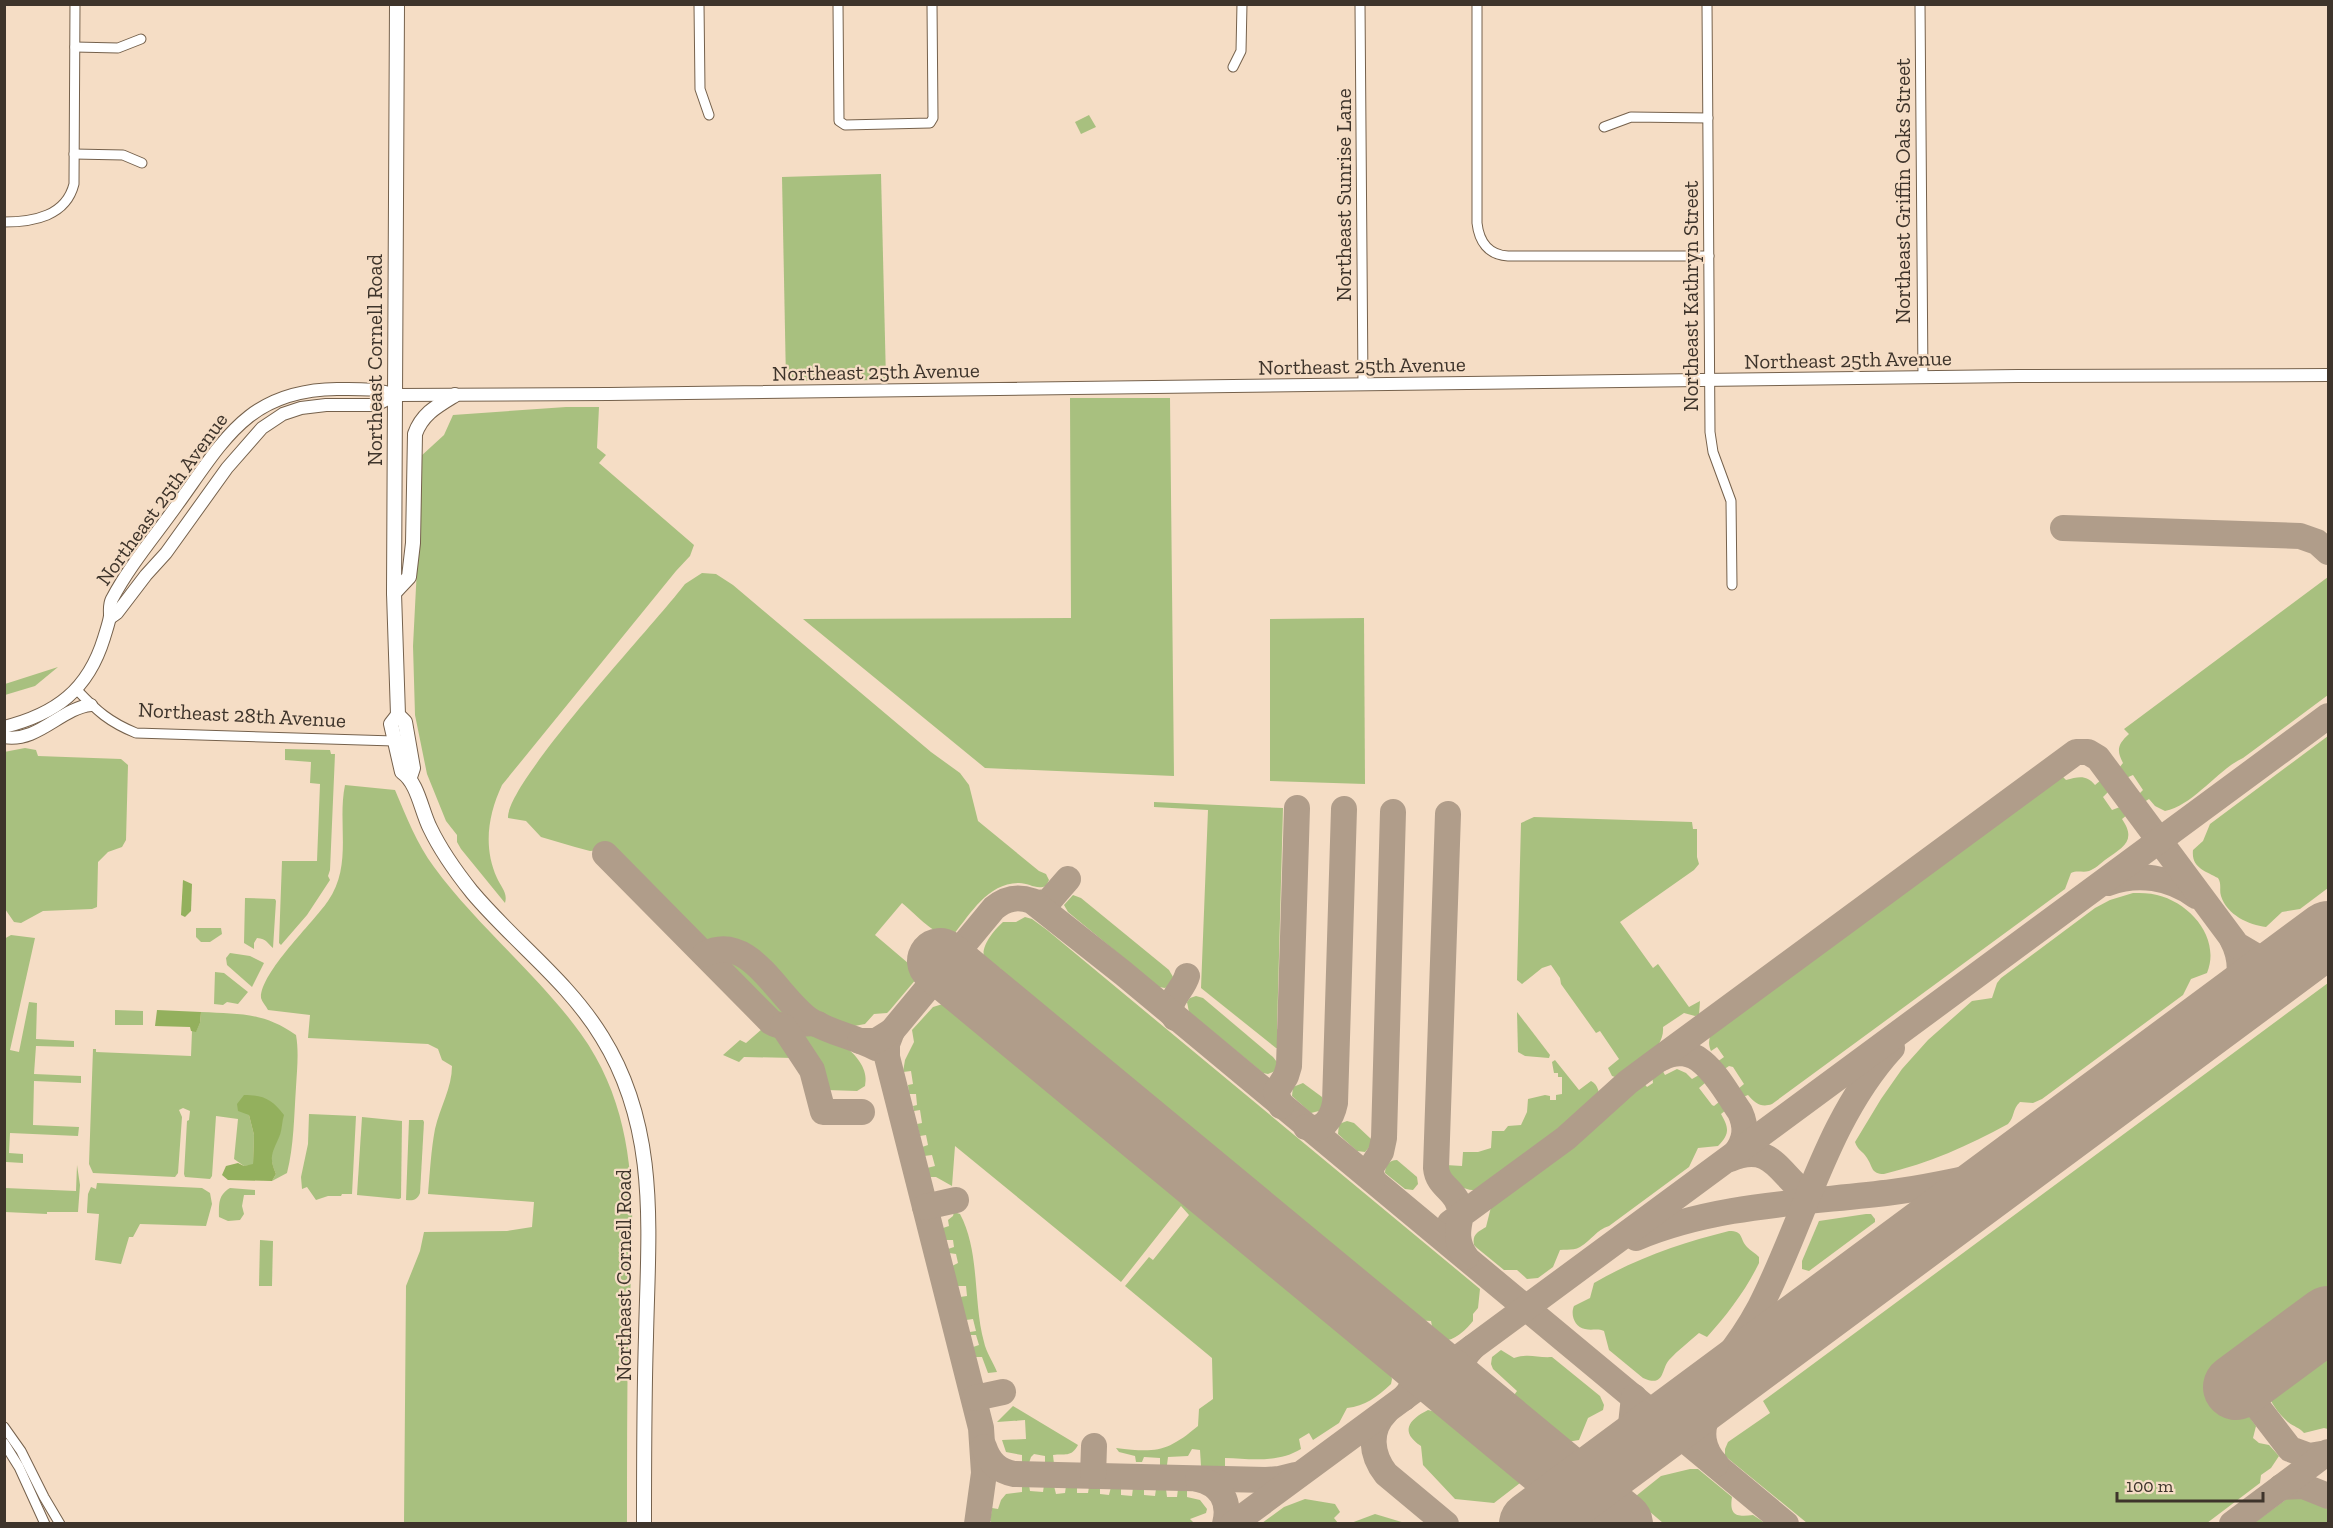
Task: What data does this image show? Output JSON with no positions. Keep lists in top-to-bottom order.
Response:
{
  "streets": {
    "highway": ["Northeast Cornell Road"],
    "main road": ["Northeast 25th Avenue"],
    "street": [
      "Northeast Griffin Oaks Street",
      "Northeast Sunrise Lane",
      "Northeast Kathryn Street",
      "Northeast 28th Avenue"
    ]
  },
  "crossings": [
    ["Northeast Griffin Oaks Street", "Northeast 25th Avenue"],
    ["Northeast Sunrise Lane", "Northeast 25th Avenue"],
    ["Northeast Kathryn Street", "Northeast 25th Avenue"],
    ["Northeast Cornell Road", "Northeast 25th Avenue"],
    ["Northeast Cornell Road", "Northeast 28th Avenue"],
    ["Northeast 25th Avenue", "Northeast 28th Avenue"]
  ],
  "scale_bar": "100 m"
}
